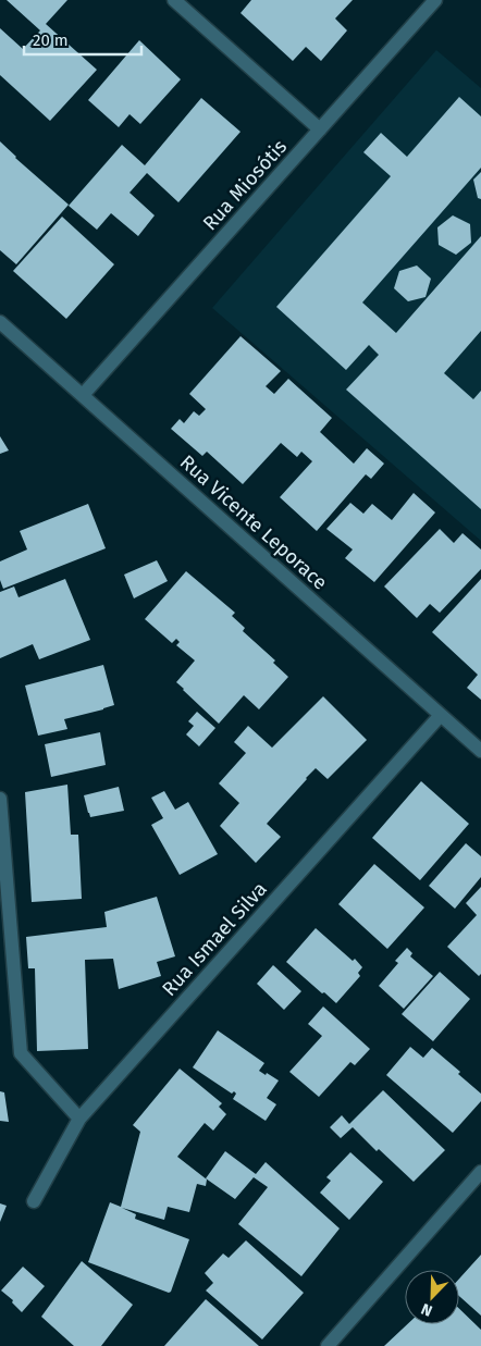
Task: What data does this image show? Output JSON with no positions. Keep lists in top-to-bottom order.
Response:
{
  "streets": {
    "street": ["Rua Miosótis", "Rua Vicente Leporace", "Rua Ismael Silva"]
  },
  "crossings": [
    ["Rua Miosótis", "Rua Vicente Leporace"],
    ["Rua Vicente Leporace", "Rua Ismael Silva"]
  ],
  "scale_bar": "20 m",
  "north": "bottom left"
}
